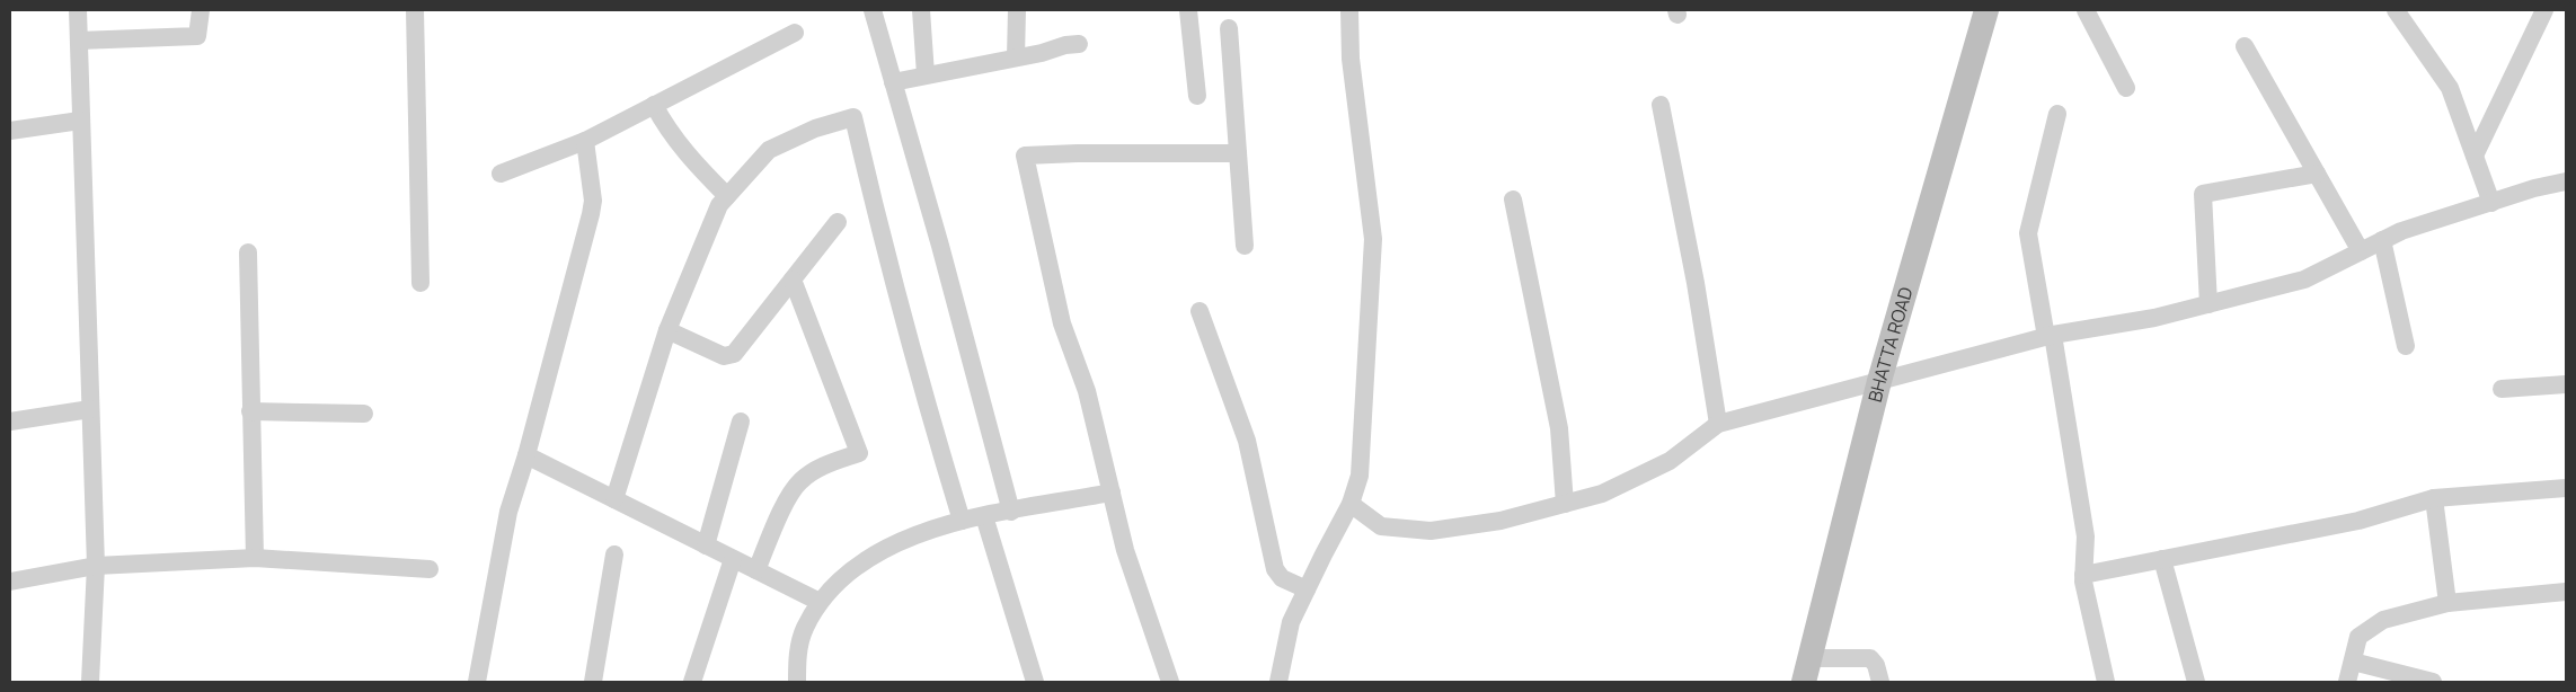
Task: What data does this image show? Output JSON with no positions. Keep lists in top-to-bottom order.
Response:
{
  "streets": {
    "main road": ["BHATTA ROAD"]
  }
}
